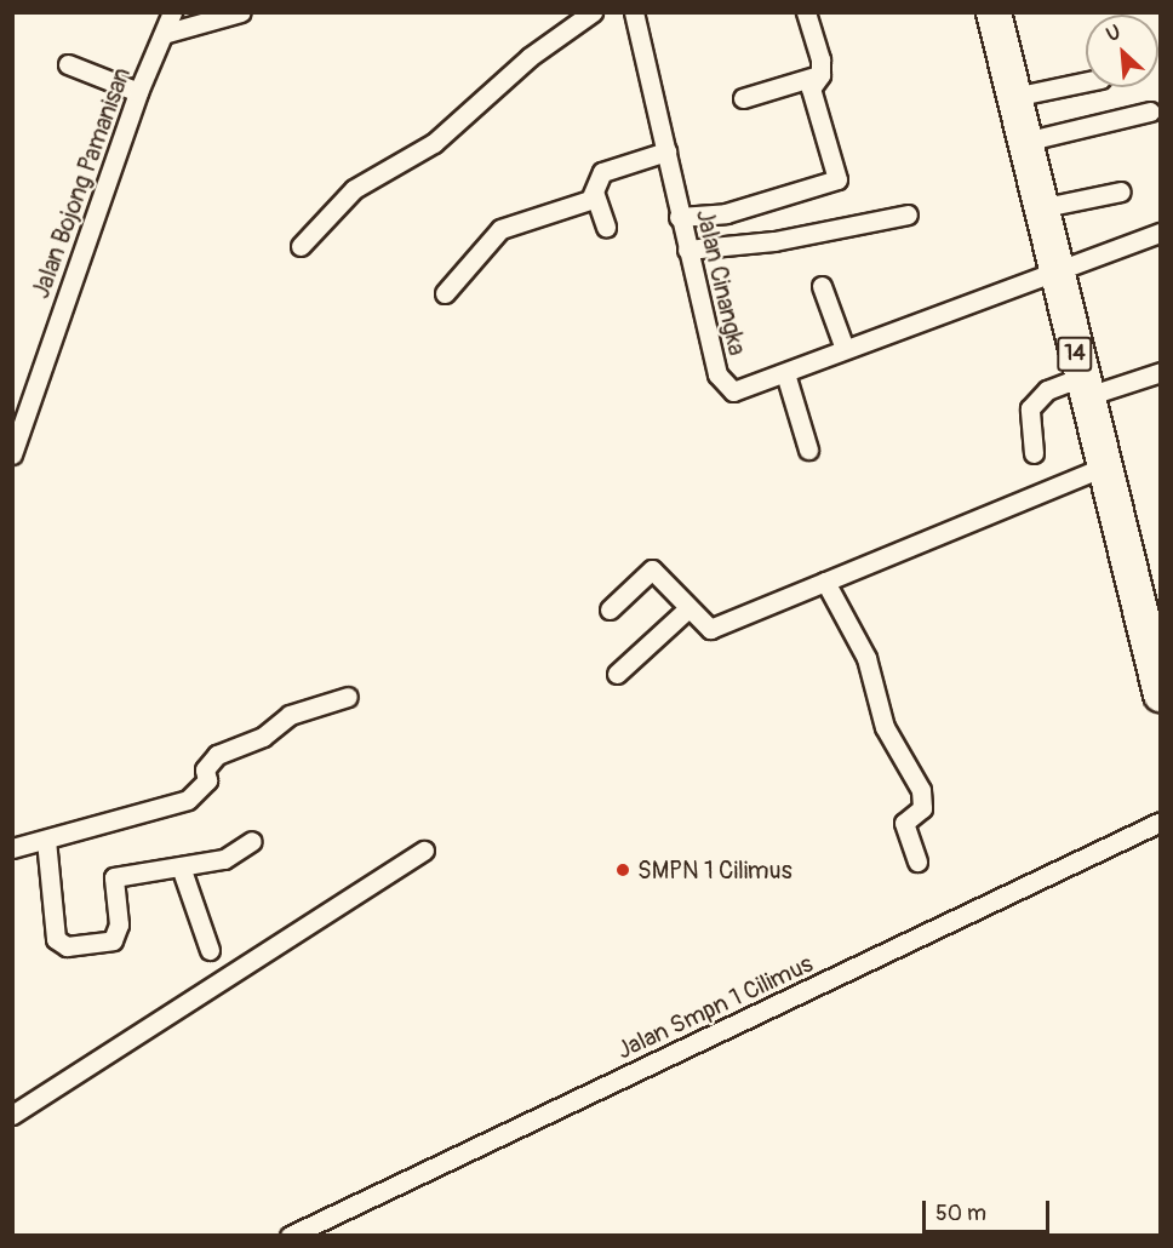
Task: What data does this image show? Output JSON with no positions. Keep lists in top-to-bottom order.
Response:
{
  "streets": {
    "highway": ["14"],
    "street": ["Jalan Bojong Pamanisan", "Jalan Cinangka", "Jalan Smpn 1 Cilimus"]
  },
  "crossings": [
    ["Jalan Cinangka", "14"]
  ],
  "places": ["SMPN 1 Cilimus"],
  "scale_bar": "50 m",
  "north": "top left"
}
